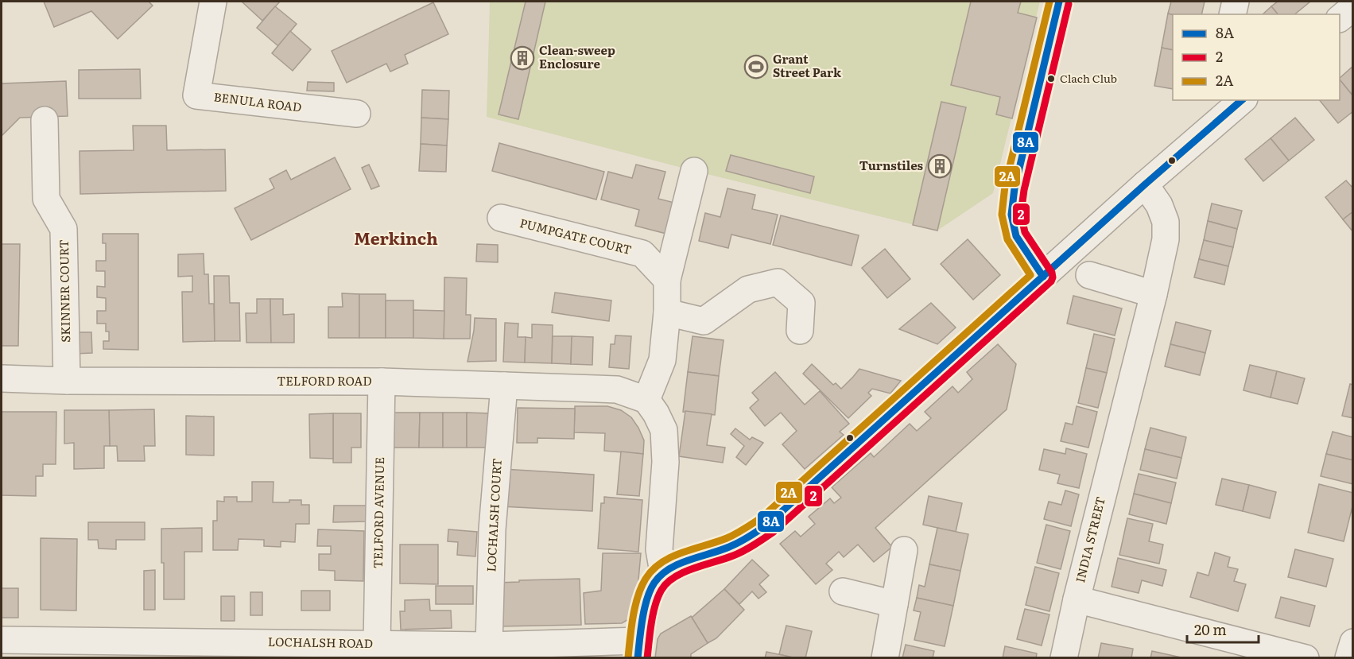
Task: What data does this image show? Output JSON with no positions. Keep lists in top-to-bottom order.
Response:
{
  "streets": {
    "street": [
      "BENULA ROAD",
      "PUMPGATE COURT",
      "SKINNER COURT",
      "TELFORD ROAD",
      "TELFORD AVENUE",
      "LOCHALSH COURT",
      "INDIA STREET",
      "LOCHALSH ROAD"
    ]
  },
  "crossings": [
    ["SKINNER COURT", "TELFORD ROAD"],
    ["TELFORD ROAD", "TELFORD AVENUE"],
    ["TELFORD ROAD", "LOCHALSH COURT"],
    ["TELFORD AVENUE", "LOCHALSH ROAD"],
    ["LOCHALSH COURT", "LOCHALSH ROAD"]
  ],
  "districts": ["Merkinch"],
  "places": {
    "building": ["Clean-sweep Enclosure", "Turnstiles"],
    "sports": ["Grant Street Park"],
    "other": ["Clach Club"]
  },
  "lines": ["transit line 8A", "transit line 2A", "transit line 2"],
  "legend": ["8A", "2", "2A"],
  "scale_bar": "20 m"
}
